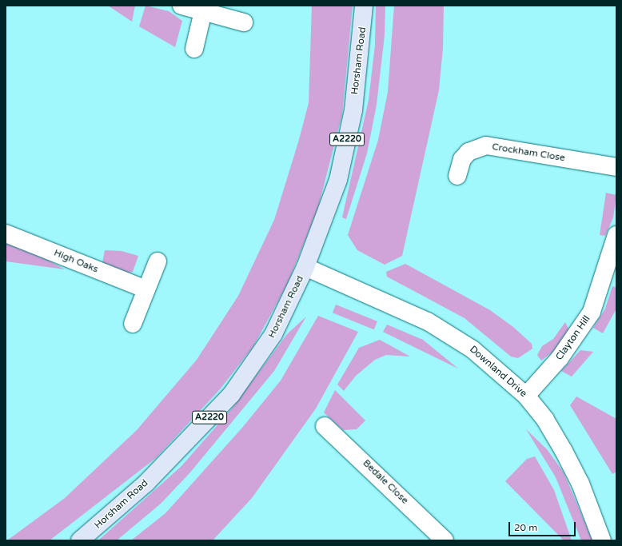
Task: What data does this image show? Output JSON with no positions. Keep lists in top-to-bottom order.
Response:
{
  "streets": {
    "main road": ["Horsham Road", "A2220"],
    "street": [
      "Crockham Close",
      "High Oaks",
      "Clayton Hill",
      "Downland Drive",
      "Bedale Close"
    ]
  },
  "crossings": [
    ["Horsham Road", "Downland Drive"],
    ["Clayton Hill", "Downland Drive"]
  ],
  "scale_bar": "20 m"
}
